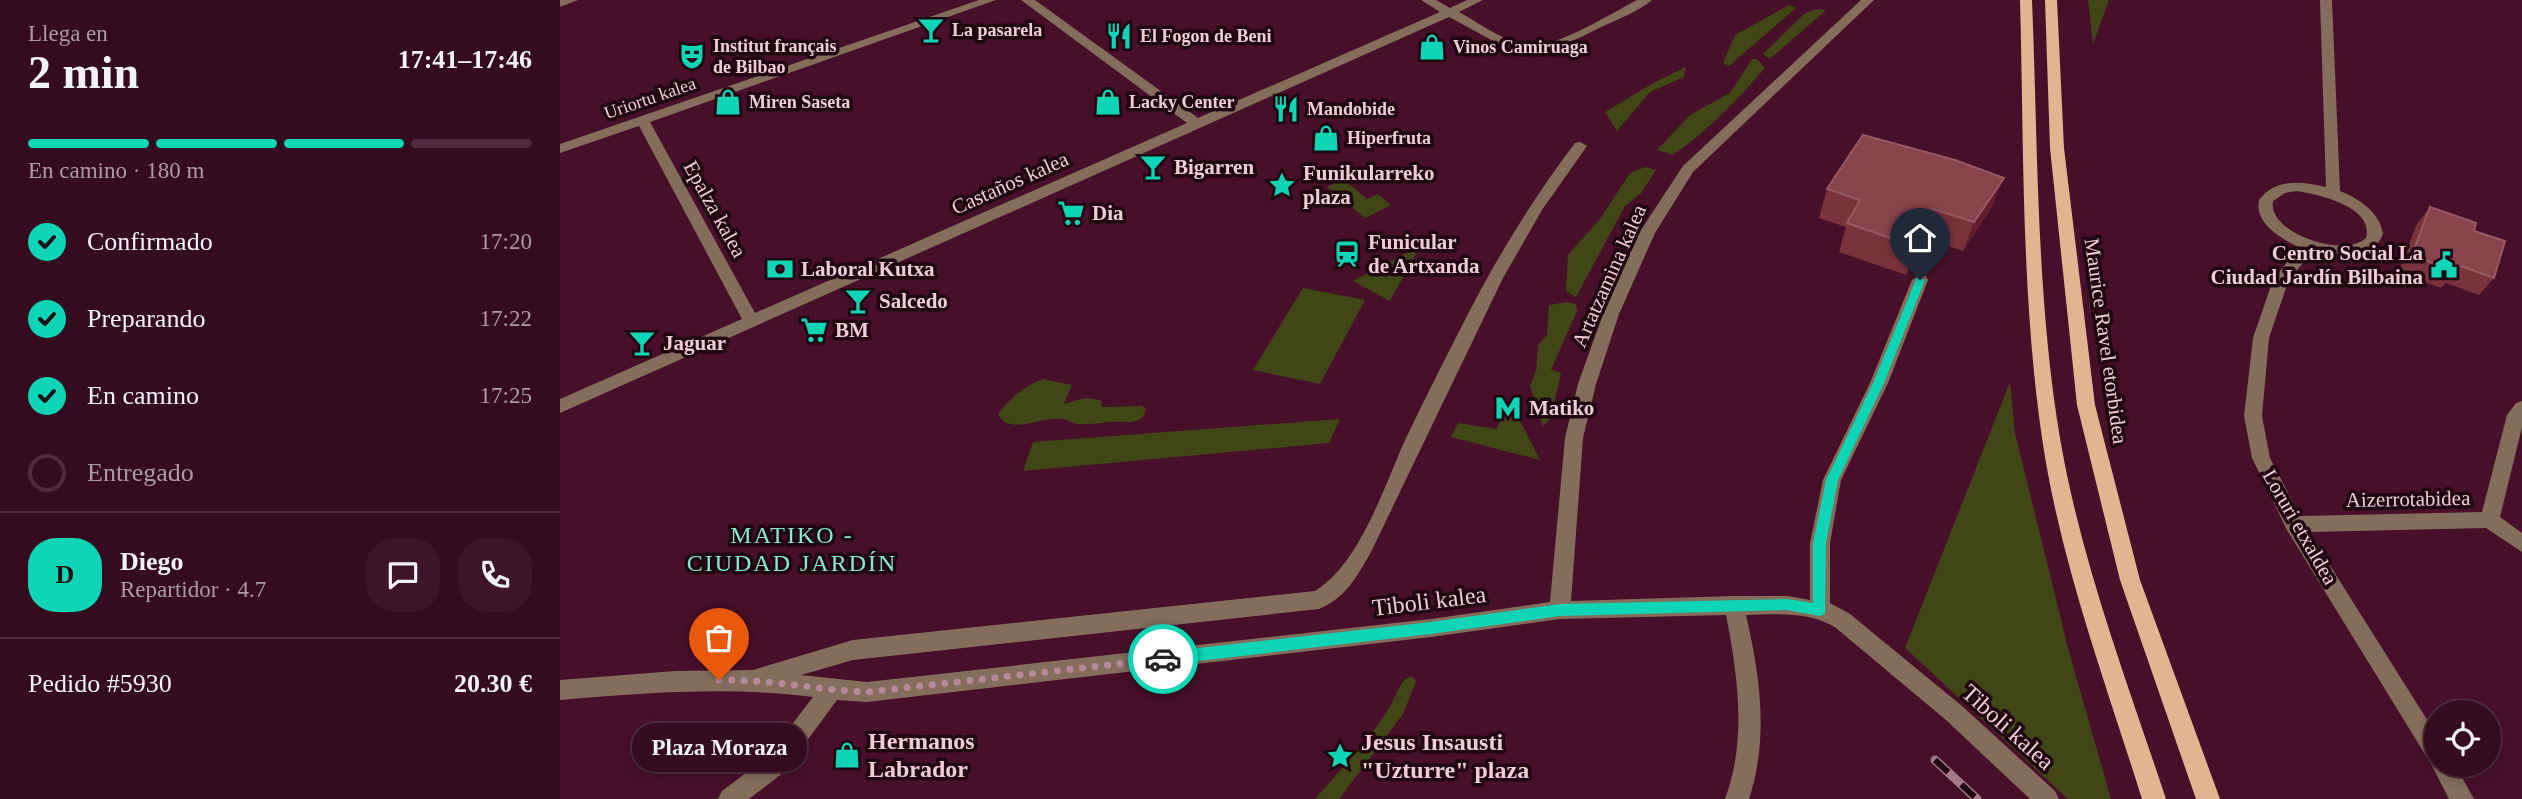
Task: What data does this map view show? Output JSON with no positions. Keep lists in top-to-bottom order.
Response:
{
  "streets": {
    "main road": ["Maurice Ravel etorbidea"],
    "street": [
      "Uriortu kalea",
      "Castaños kalea",
      "Epalza kalea",
      "Artatzamina kalea",
      "Aizerrotabidea",
      "Loruri etxaldea",
      "Tiboli kalea"
    ]
  },
  "crossings": [
    ["Uriortu kalea", "Epalza kalea"],
    ["Castaños kalea", "Epalza kalea"],
    ["Artatzamina kalea", "Tiboli kalea"],
    ["Aizerrotabidea", "Loruri etxaldea"]
  ],
  "districts": ["MATIKO - CIUDAD JARDÍN"],
  "places": {
    "bar": [
      "La pasarela",
      "Bigarren",
      "Salcedo",
      "Jaguar"
    ],
    "restaurant": ["El Fogon de Beni", "Mandobide"],
    "shop": [
      "Vinos Camiruaga",
      "Miren Saseta",
      "Lacky Center",
      "Hiperfruta",
      "Hermanos Labrador"
    ],
    "theatre": ["Institut français de Bilbao"],
    "place": ["Funikularreko plaza", "Jesus Insausti \"Uzturre\" plaza"],
    "supermarket": ["Dia", "BM"],
    "station": ["Funicular de Artxanda"],
    "public building": ["Centro Social La Ciudad Jardín Bilbaina"],
    "bank": ["Laboral Kutxa"],
    "metro station": ["Matiko"],
    "other": ["Plaza Moraza"]
  },
  "page": {
    "heading": ["2 min", "Llega en", "17:41–17:46"],
    "panel": [
      "Diego",
      "Repartidor · 4.7",
      "Pedido #5930",
      "20.30 €"
    ],
    "bar": "En camino · 180 m",
    "list": [
      ["Confirmado", "17:20"],
      ["Preparando", "17:22"],
      ["En camino", "17:25"],
      "Entregado"
    ],
    "round": "D",
    "bubble": "Plaza Moraza"
  }
}
